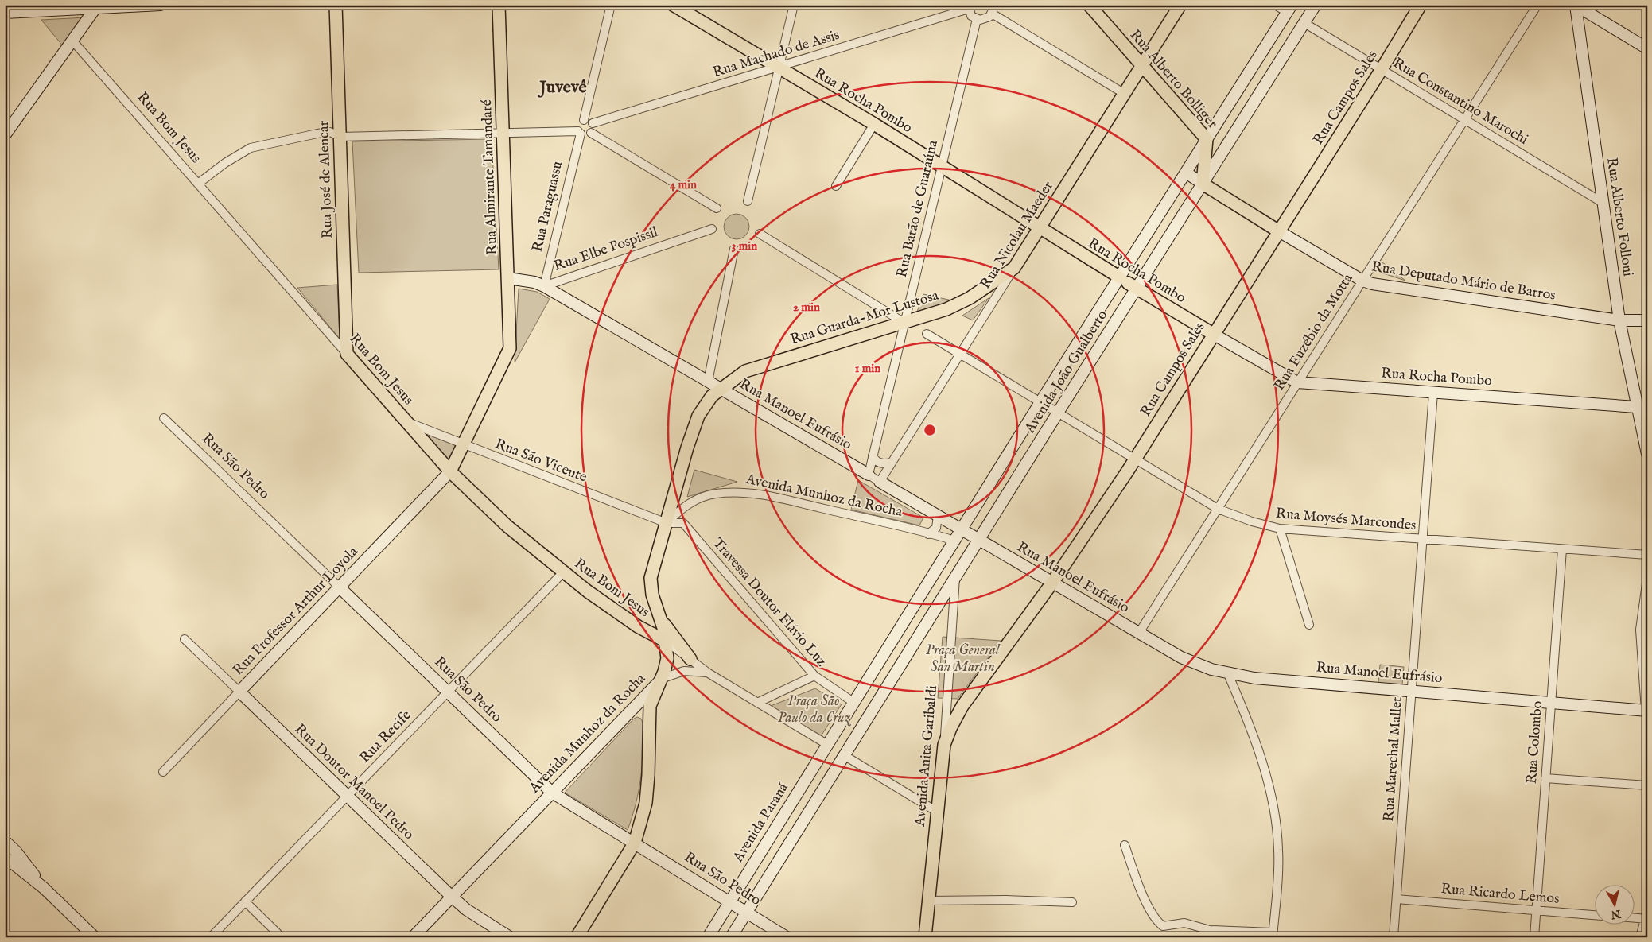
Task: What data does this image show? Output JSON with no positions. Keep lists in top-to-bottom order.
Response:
{
  "streets": {
    "main road": [
      "Rua Alberto Bolliger",
      "Rua Campos Sales",
      "Rua Rocha Pombo",
      "Rua Bom Jesus",
      "Rua Almirante Tamandaré",
      "Rua José de Alencar",
      "Rua Nicolau Maeder",
      "Rua Deputado Mário de Barros",
      "Rua Guarda-Mor Lustosa",
      "Avenida Munhoz da Rocha",
      "Avenida Anita Garibaldi"
    ],
    "street": [
      "Rua Machado de Assis",
      "Rua Constantino Marochi",
      "Rua Paraguassu",
      "Rua Barão de Guaraúna",
      "Rua Alberto Folloni",
      "Rua Elbe Pospissil",
      "Rua Euzébio da Motta",
      "Avenida João Gualberto",
      "Rua Manoel Eufrásio",
      "Rua São Vicente",
      "Rua São Pedro",
      "Rua Moysés Marcondes",
      "Travessa Doutor Flávio Luz",
      "Rua Professor Arthur Loyola",
      "Rua Recife",
      "Rua Colombo",
      "Rua Marechal Mallet",
      "Rua Doutor Manoel Pedro",
      "Avenida Paraná",
      "Rua Ricardo Lemos"
    ]
  },
  "crossings": [
    ["Rua Machado de Assis", "Rua Rocha Pombo"],
    ["Rua Machado de Assis", "Rua Paraguassu"],
    ["Rua Alberto Bolliger", "Rua Nicolau Maeder"],
    ["Rua Alberto Bolliger", "Rua Deputado Mário de Barros"],
    ["Rua Alberto Bolliger", "Avenida João Gualberto"],
    ["Rua Campos Sales", "Rua Rocha Pombo"],
    ["Rua Campos Sales", "Rua Constantino Marochi"],
    ["Rua Campos Sales", "Rua Deputado Mário de Barros"],
    ["Rua Campos Sales", "Rua Manoel Eufrásio"],
    ["Rua Campos Sales", "Rua Moysés Marcondes"],
    ["Rua Campos Sales", "Avenida Anita Garibaldi"],
    ["Rua Rocha Pombo", "Rua Barão de Guaraúna"],
    ["Rua Rocha Pombo", "Rua Alberto Folloni"],
    ["Rua Rocha Pombo", "Rua Nicolau Maeder"],
    ["Rua Rocha Pombo", "Rua Euzébio da Motta"],
    ["Rua Rocha Pombo", "Avenida João Gualberto"],
    ["Rua Rocha Pombo", "Rua Marechal Mallet"],
    ["Rua Constantino Marochi", "Rua Alberto Folloni"],
    ["Rua Constantino Marochi", "Rua Euzébio da Motta"],
    ["Rua Constantino Marochi", "Avenida João Gualberto"],
    ["Rua Bom Jesus", "Rua José de Alencar"],
    ["Rua Bom Jesus", "Avenida João Gualberto"],
    ["Rua Bom Jesus", "Rua São Vicente"],
    ["Rua Bom Jesus", "Avenida Munhoz da Rocha"],
    ["Rua Bom Jesus", "Rua Professor Arthur Loyola"],
    ["Rua Bom Jesus", "Rua Recife"],
    ["Rua Bom Jesus", "Avenida Paraná"],
    ["Rua Almirante Tamandaré", "Rua Elbe Pospissil"],
    ["Rua Almirante Tamandaré", "Rua São Vicente"],
    ["Rua Paraguassu", "Rua Elbe Pospissil"],
    ["Rua Paraguassu", "Rua Manoel Eufrásio"],
    ["Rua Barão de Guaraúna", "Rua Guarda-Mor Lustosa"],
    ["Rua Barão de Guaraúna", "Rua Manoel Eufrásio"],
    ["Rua Alberto Folloni", "Rua Deputado Mário de Barros"],
    ["Rua Nicolau Maeder", "Rua Guarda-Mor Lustosa"],
    ["Rua Nicolau Maeder", "Rua Manoel Eufrásio"],
    ["Rua Nicolau Maeder", "Rua Moysés Marcondes"],
    ["Rua Elbe Pospissil", "Rua Manoel Eufrásio"],
    ["Rua Deputado Mário de Barros", "Rua Euzébio da Motta"],
    ["Rua Deputado Mário de Barros", "Avenida João Gualberto"],
    ["Rua Guarda-Mor Lustosa", "Rua Manoel Eufrásio"],
    ["Rua Guarda-Mor Lustosa", "Rua São Vicente"],
    ["Rua Guarda-Mor Lustosa", "Avenida Munhoz da Rocha"],
    ["Rua Guarda-Mor Lustosa", "Travessa Doutor Flávio Luz"],
    ["Rua Euzébio da Motta", "Rua Manoel Eufrásio"],
    ["Rua Euzébio da Motta", "Rua Moysés Marcondes"],
    ["Avenida João Gualberto", "Rua Manoel Eufrásio"],
    ["Avenida João Gualberto", "Avenida Munhoz da Rocha"],
    ["Avenida João Gualberto", "Rua Moysés Marcondes"],
    ["Avenida João Gualberto", "Travessa Doutor Flávio Luz"],
    ["Avenida João Gualberto", "Avenida Anita Garibaldi"],
    ["Avenida João Gualberto", "Avenida Paraná"],
    ["Rua Manoel Eufrásio", "Rua Colombo"],
    ["Rua Manoel Eufrásio", "Rua Marechal Mallet"],
    ["Rua São Vicente", "Avenida Munhoz da Rocha"],
    ["Rua São Vicente", "Travessa Doutor Flávio Luz"],
    ["Rua São Pedro", "Avenida Munhoz da Rocha"],
    ["Rua São Pedro", "Rua Professor Arthur Loyola"],
    ["Rua São Pedro", "Rua Recife"],
    ["Rua São Pedro", "Avenida Paraná"],
    ["Avenida Munhoz da Rocha", "Travessa Doutor Flávio Luz"],
    ["Avenida Munhoz da Rocha", "Rua Doutor Manoel Pedro"],
    ["Rua Moysés Marcondes", "Rua Colombo"],
    ["Rua Moysés Marcondes", "Rua Marechal Mallet"],
    ["Rua Professor Arthur Loyola", "Rua Doutor Manoel Pedro"],
    ["Rua Recife", "Rua Doutor Manoel Pedro"],
    ["Rua Colombo", "Rua Ricardo Lemos"],
    ["Rua Marechal Mallet", "Rua Ricardo Lemos"]
  ],
  "districts": ["Juvevê"],
  "parks": ["Praça General San Martin", "Praça São Paulo da Cruz"],
  "north": "bottom",
  "rings": [
    "4 min",
    "3 min",
    "2 min",
    "1 min"
  ]
}
